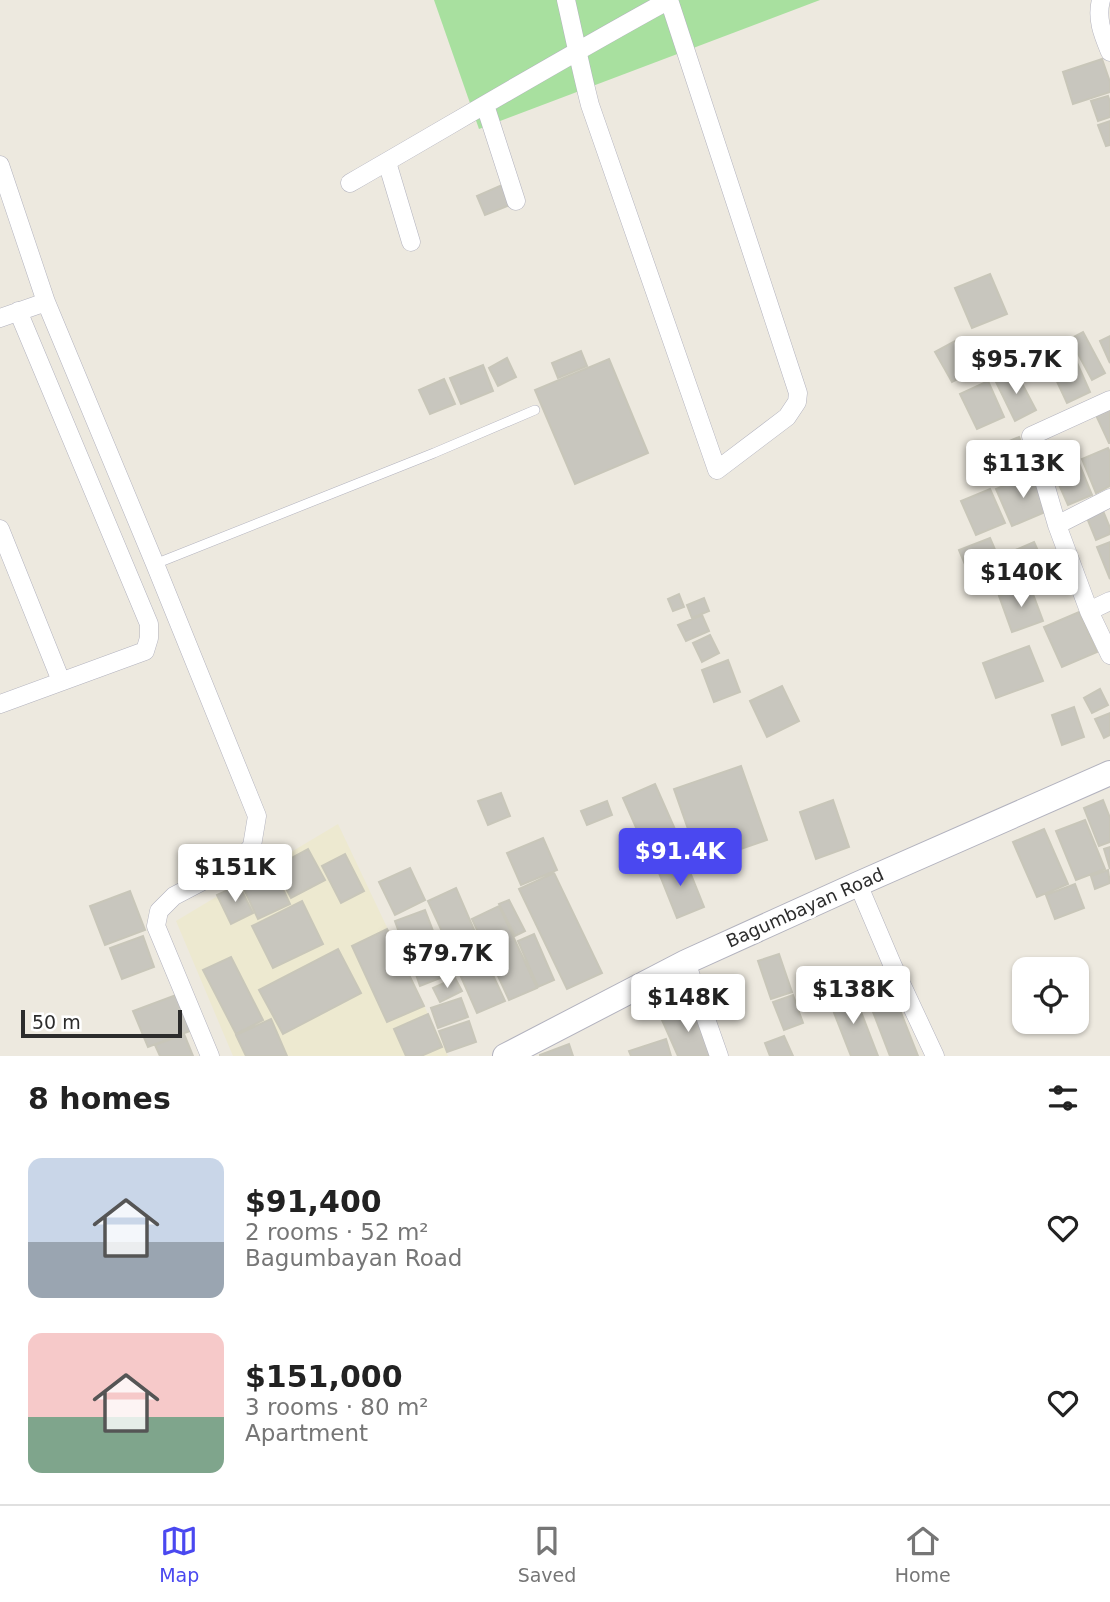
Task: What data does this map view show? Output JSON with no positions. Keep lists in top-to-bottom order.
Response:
{
  "streets": {
    "street": ["Bagumbayan Road"]
  },
  "scale_bar": "50 m",
  "page": {
    "price": [
      "$95.7K",
      "$113K",
      "$140K",
      "$91.4K",
      "$151K",
      "$79.7K",
      "$138K",
      "$148K"
    ],
    "scale": "50 m",
    "heading": "8 homes",
    "list": [
      {
        "name": "$91,400",
        "note": "2 rooms · 52 m² · Bagumbayan Road"
      },
      {
        "name": "$151,000",
        "note": "3 rooms · 80 m² · Apartment"
      }
    ],
    "tabs": ["Map", "Saved", "Home"]
  }
}
